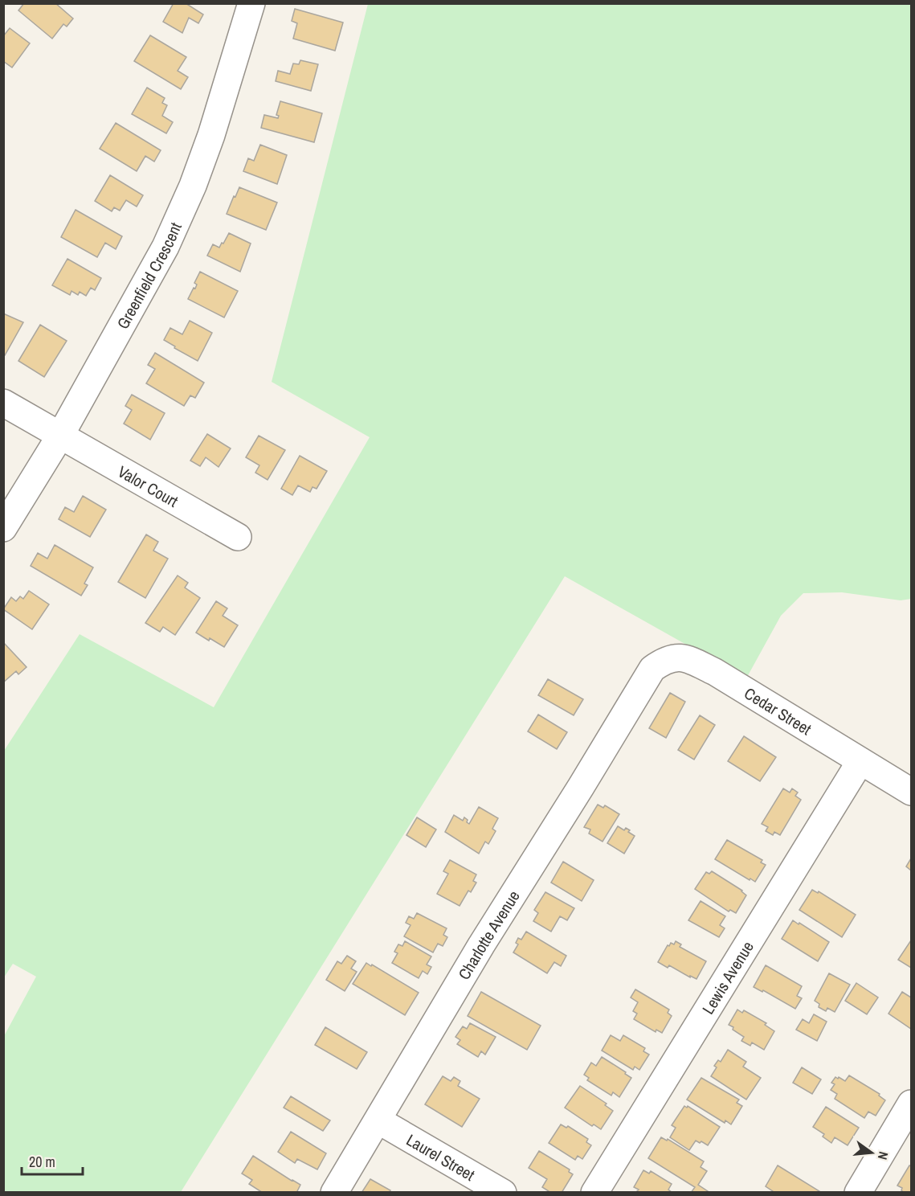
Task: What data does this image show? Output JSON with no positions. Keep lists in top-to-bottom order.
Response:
{
  "streets": {
    "street": [
      "Greenfield Crescent",
      "Valor Court",
      "Cedar Street",
      "Charlotte Avenue",
      "Lewis Avenue",
      "Laurel Street"
    ]
  },
  "crossings": [
    ["Greenfield Crescent", "Valor Court"],
    ["Cedar Street", "Charlotte Avenue"],
    ["Cedar Street", "Lewis Avenue"],
    ["Charlotte Avenue", "Laurel Street"]
  ],
  "scale_bar": "20 m",
  "north": "right"
}
